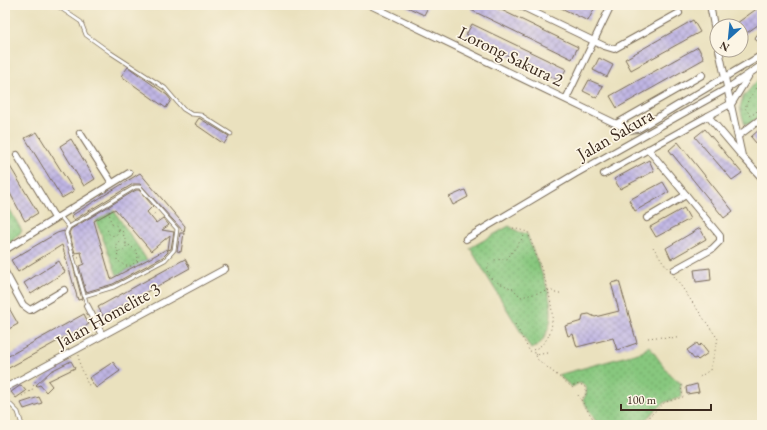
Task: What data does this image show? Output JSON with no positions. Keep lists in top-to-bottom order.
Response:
{
  "streets": {
    "street": ["Lorong Sakura 2", "Jalan Sakura", "Jalan Homelite 3"]
  },
  "crossings": [
    ["Lorong Sakura 2", "Jalan Sakura"]
  ],
  "scale_bar": "100 m",
  "north": "bottom left"
}
